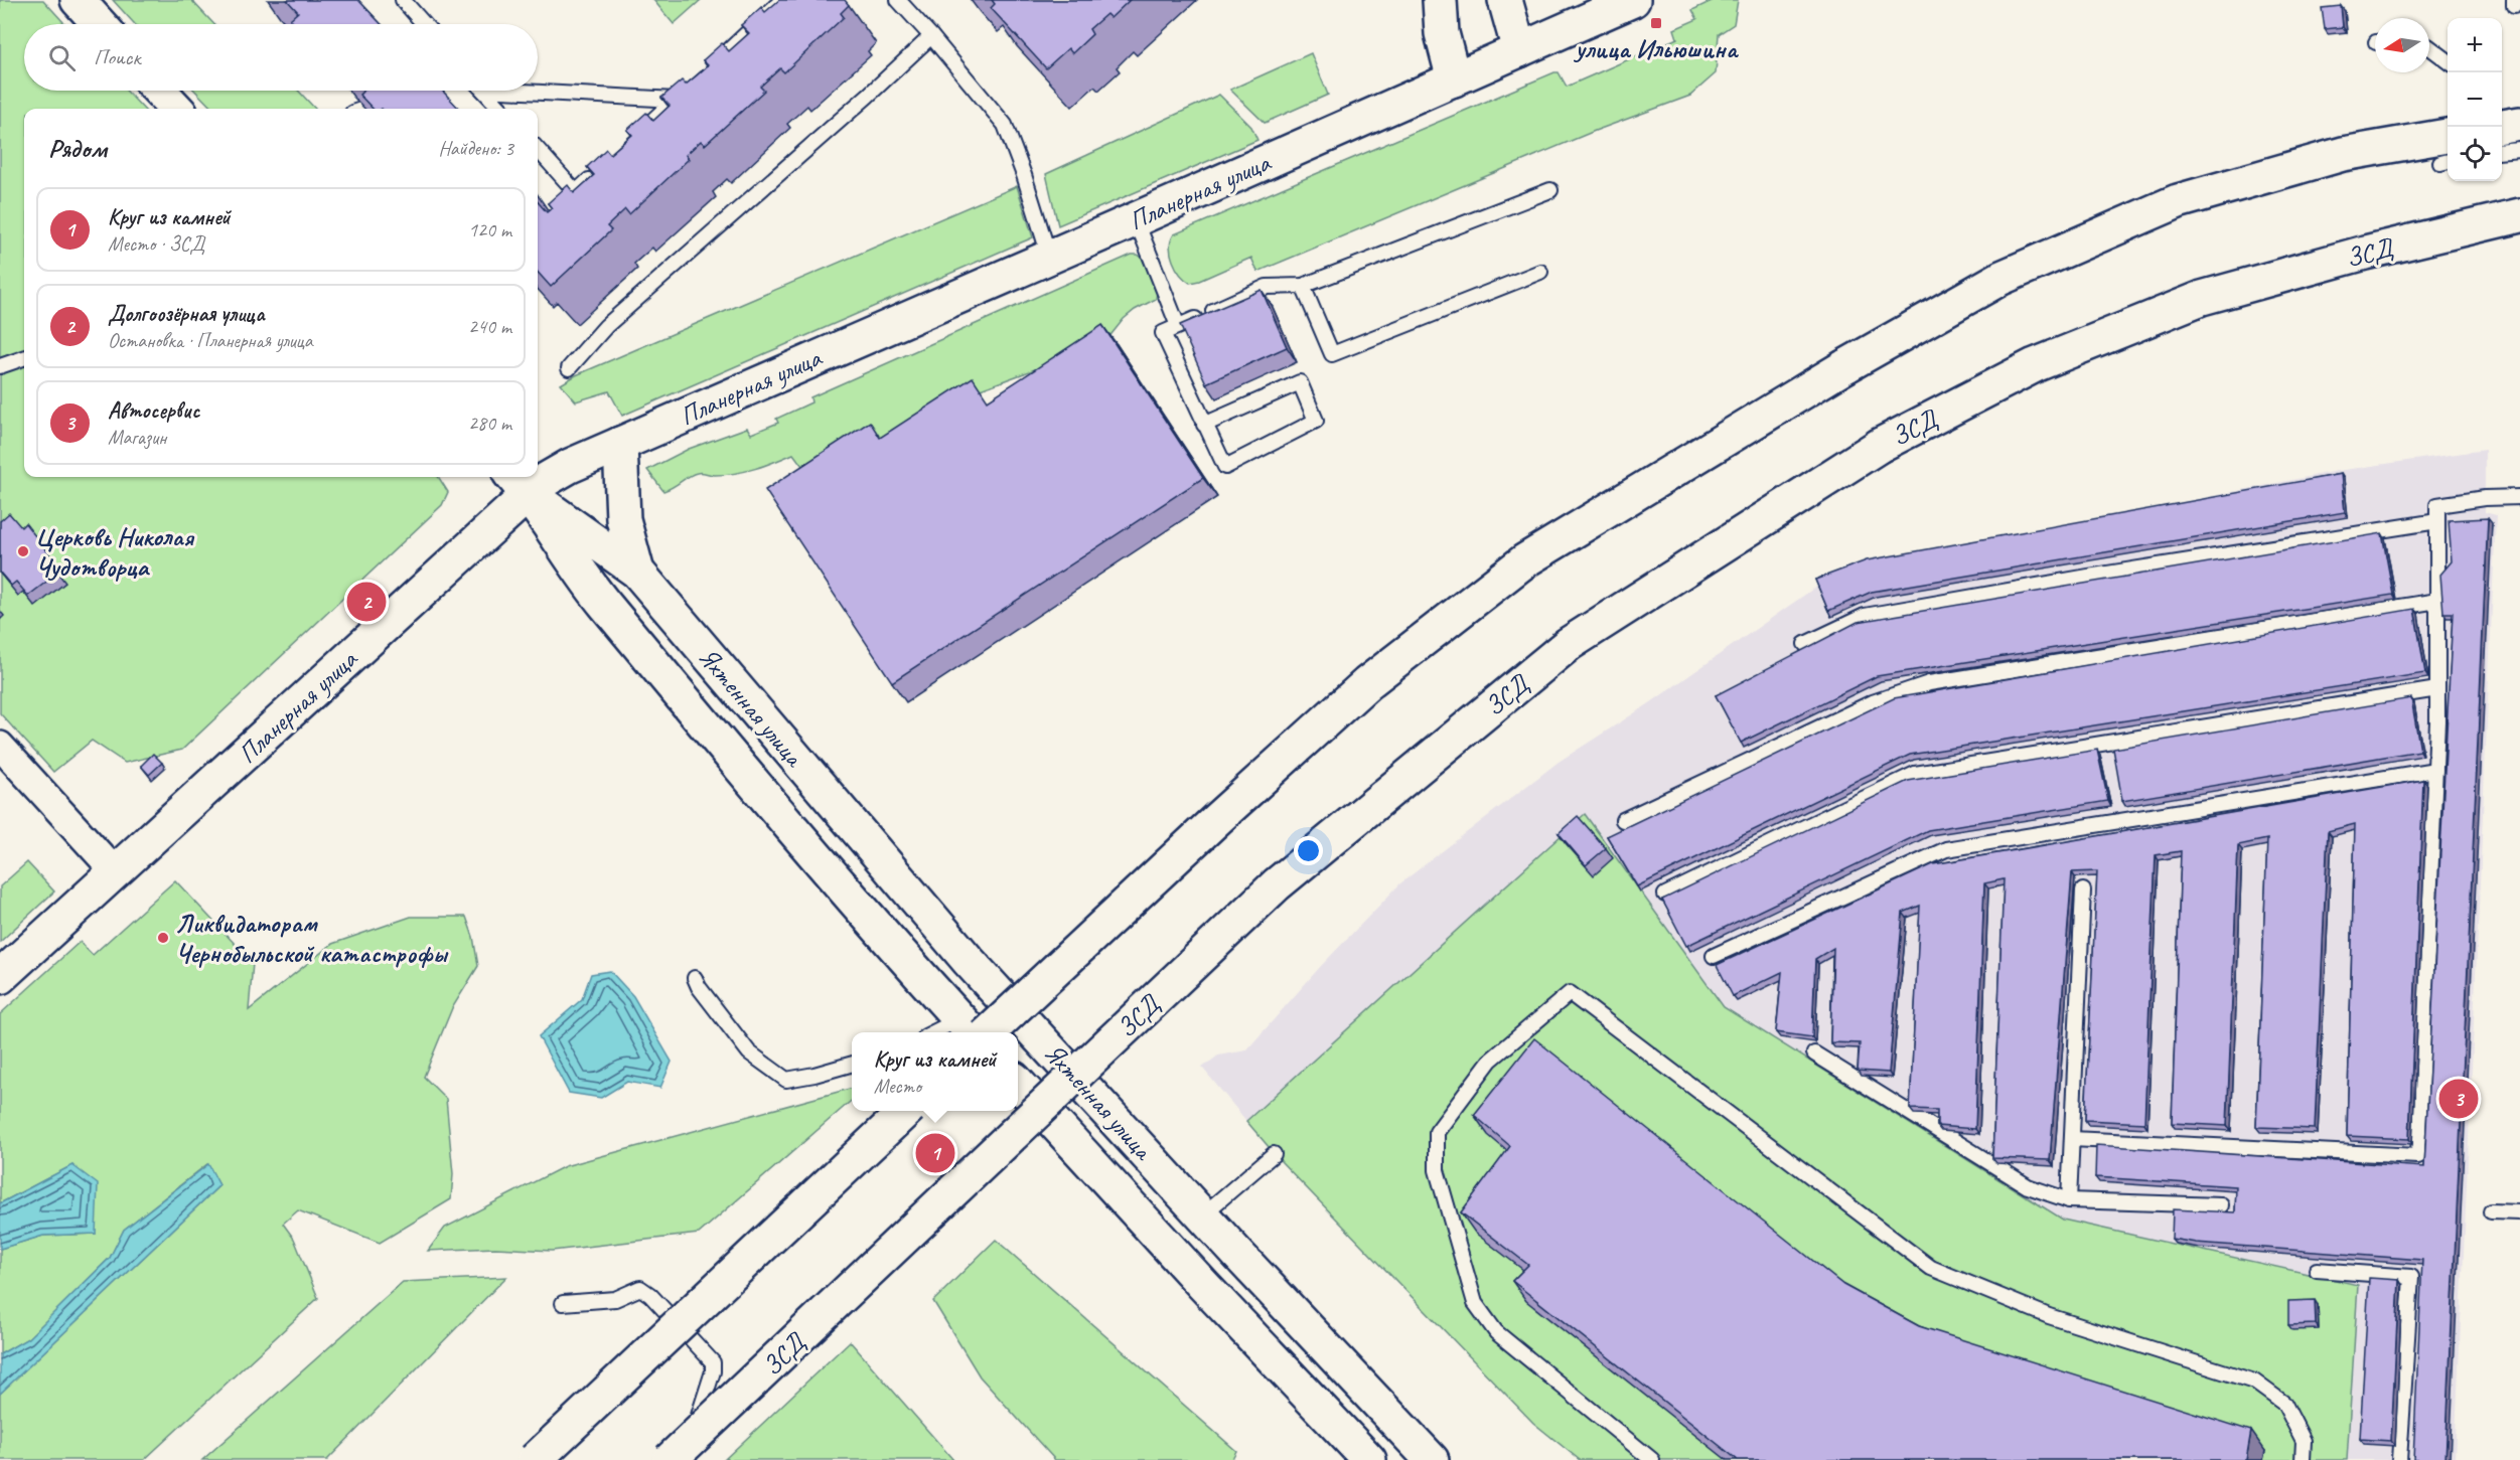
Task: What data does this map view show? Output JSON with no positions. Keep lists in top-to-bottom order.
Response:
{
  "streets": {
    "main road": ["Планерная улица", "ЗСД", "Яхтенная улица"]
  },
  "crossings": [
    ["Планерная улица", "Яхтенная улица"]
  ],
  "places": {
    "transit": ["улица Ильюшина"],
    "other": ["Церковь Николая Чудотворца", "Ликвидаторам Чернобыльской катастрофы"]
  },
  "north": "left",
  "page": {
    "map_buttons": ["+", "−"],
    "search": "Поиск",
    "heading": ["Рядом", "Найдено: 3"],
    "list": [
      {
        "mark": "1",
        "name": "Круг из камней",
        "note": "Место · ЗСД",
        "value": "120 m"
      },
      {
        "mark": "2",
        "name": "Долгоозёрная улица",
        "note": "Остановка · Планерная улица",
        "value": "240 m"
      },
      {
        "mark": "3",
        "name": "Автосервис",
        "note": "Магазин",
        "value": "280 m"
      }
    ],
    "pins": ["2", "3", "1"],
    "popup": ["Круг из камней", "Место"]
  }
}
